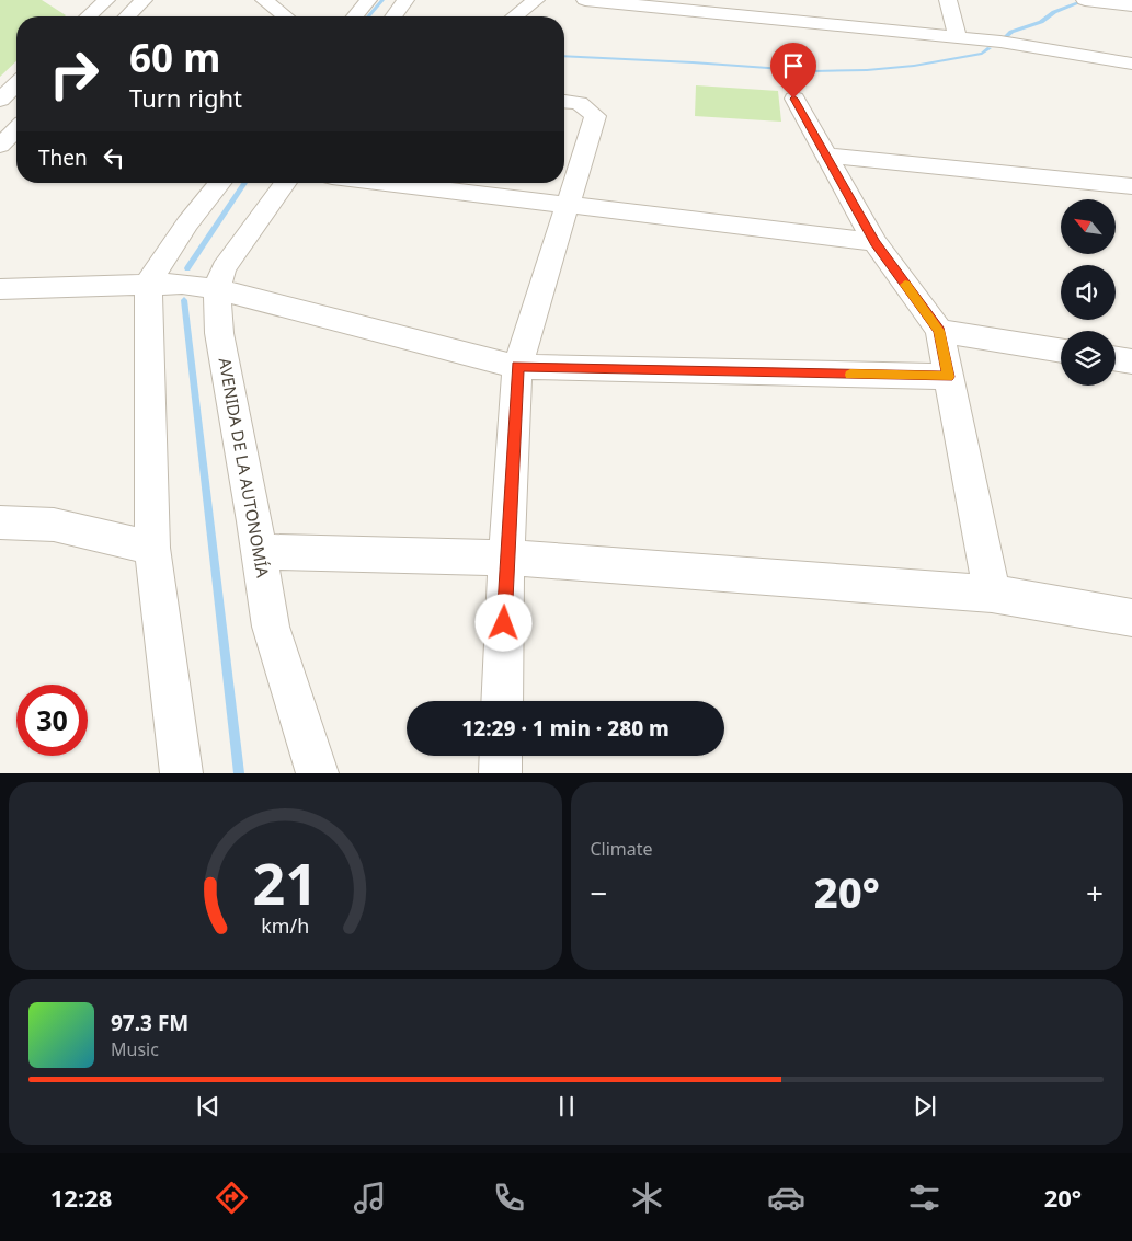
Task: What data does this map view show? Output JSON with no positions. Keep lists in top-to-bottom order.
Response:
{
  "streets": {
    "street": ["AVENIDA DE LA AUTONOMÍA"]
  },
  "north": "top left",
  "page": {
    "turn": ["60 m", "Turn right"],
    "then": "Then",
    "limit": "30",
    "trip": "12:29 · 1 min · 280 m",
    "tile": "Climate",
    "heat": ["−", "20°", "+"],
    "song": ["97.3 FM", "Music"],
    "tabs": ["12:28", "20°"],
    "gauge": ["21", "km/h"]
  }
}
